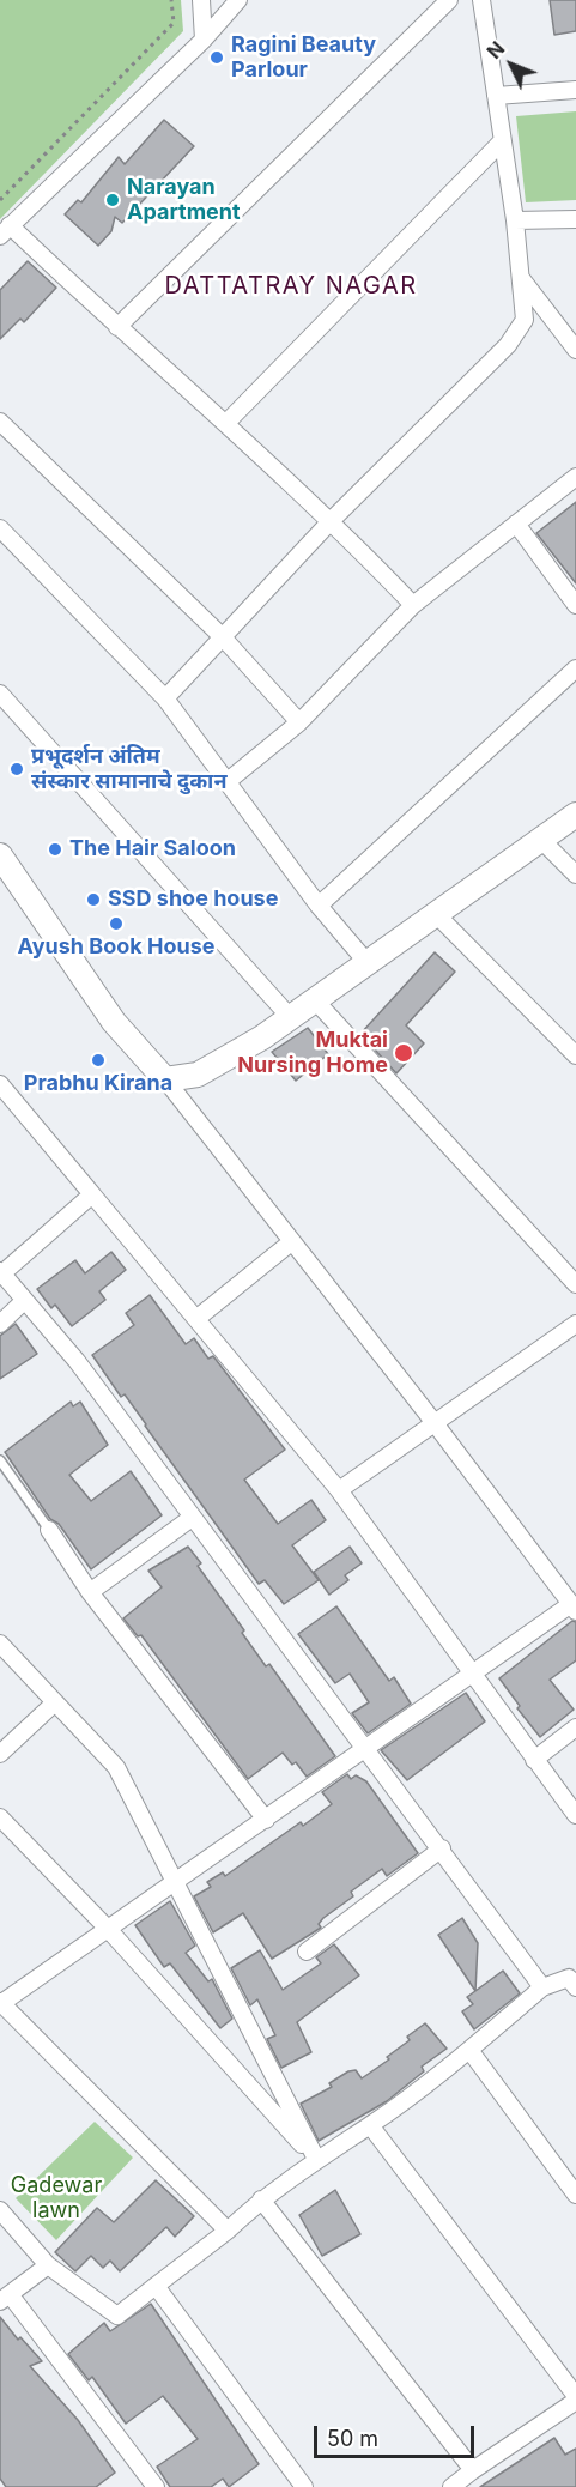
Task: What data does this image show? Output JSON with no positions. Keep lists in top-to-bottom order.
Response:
{
  "districts": ["DATTATRAY NAGAR"],
  "parks": ["Gadewar lawn"],
  "places": [
    "Ragini Beauty Parlour",
    "Narayan Apartment",
    "प्रभूदर्शन अंतिम संस्कार सामानाचे दुकान",
    "The Hair Saloon",
    "SSD shoe house",
    "Ayush Book House",
    "Muktai Nursing Home",
    "Prabhu Kirana"
  ],
  "scale_bar": "50 m",
  "north": "top left"
}
